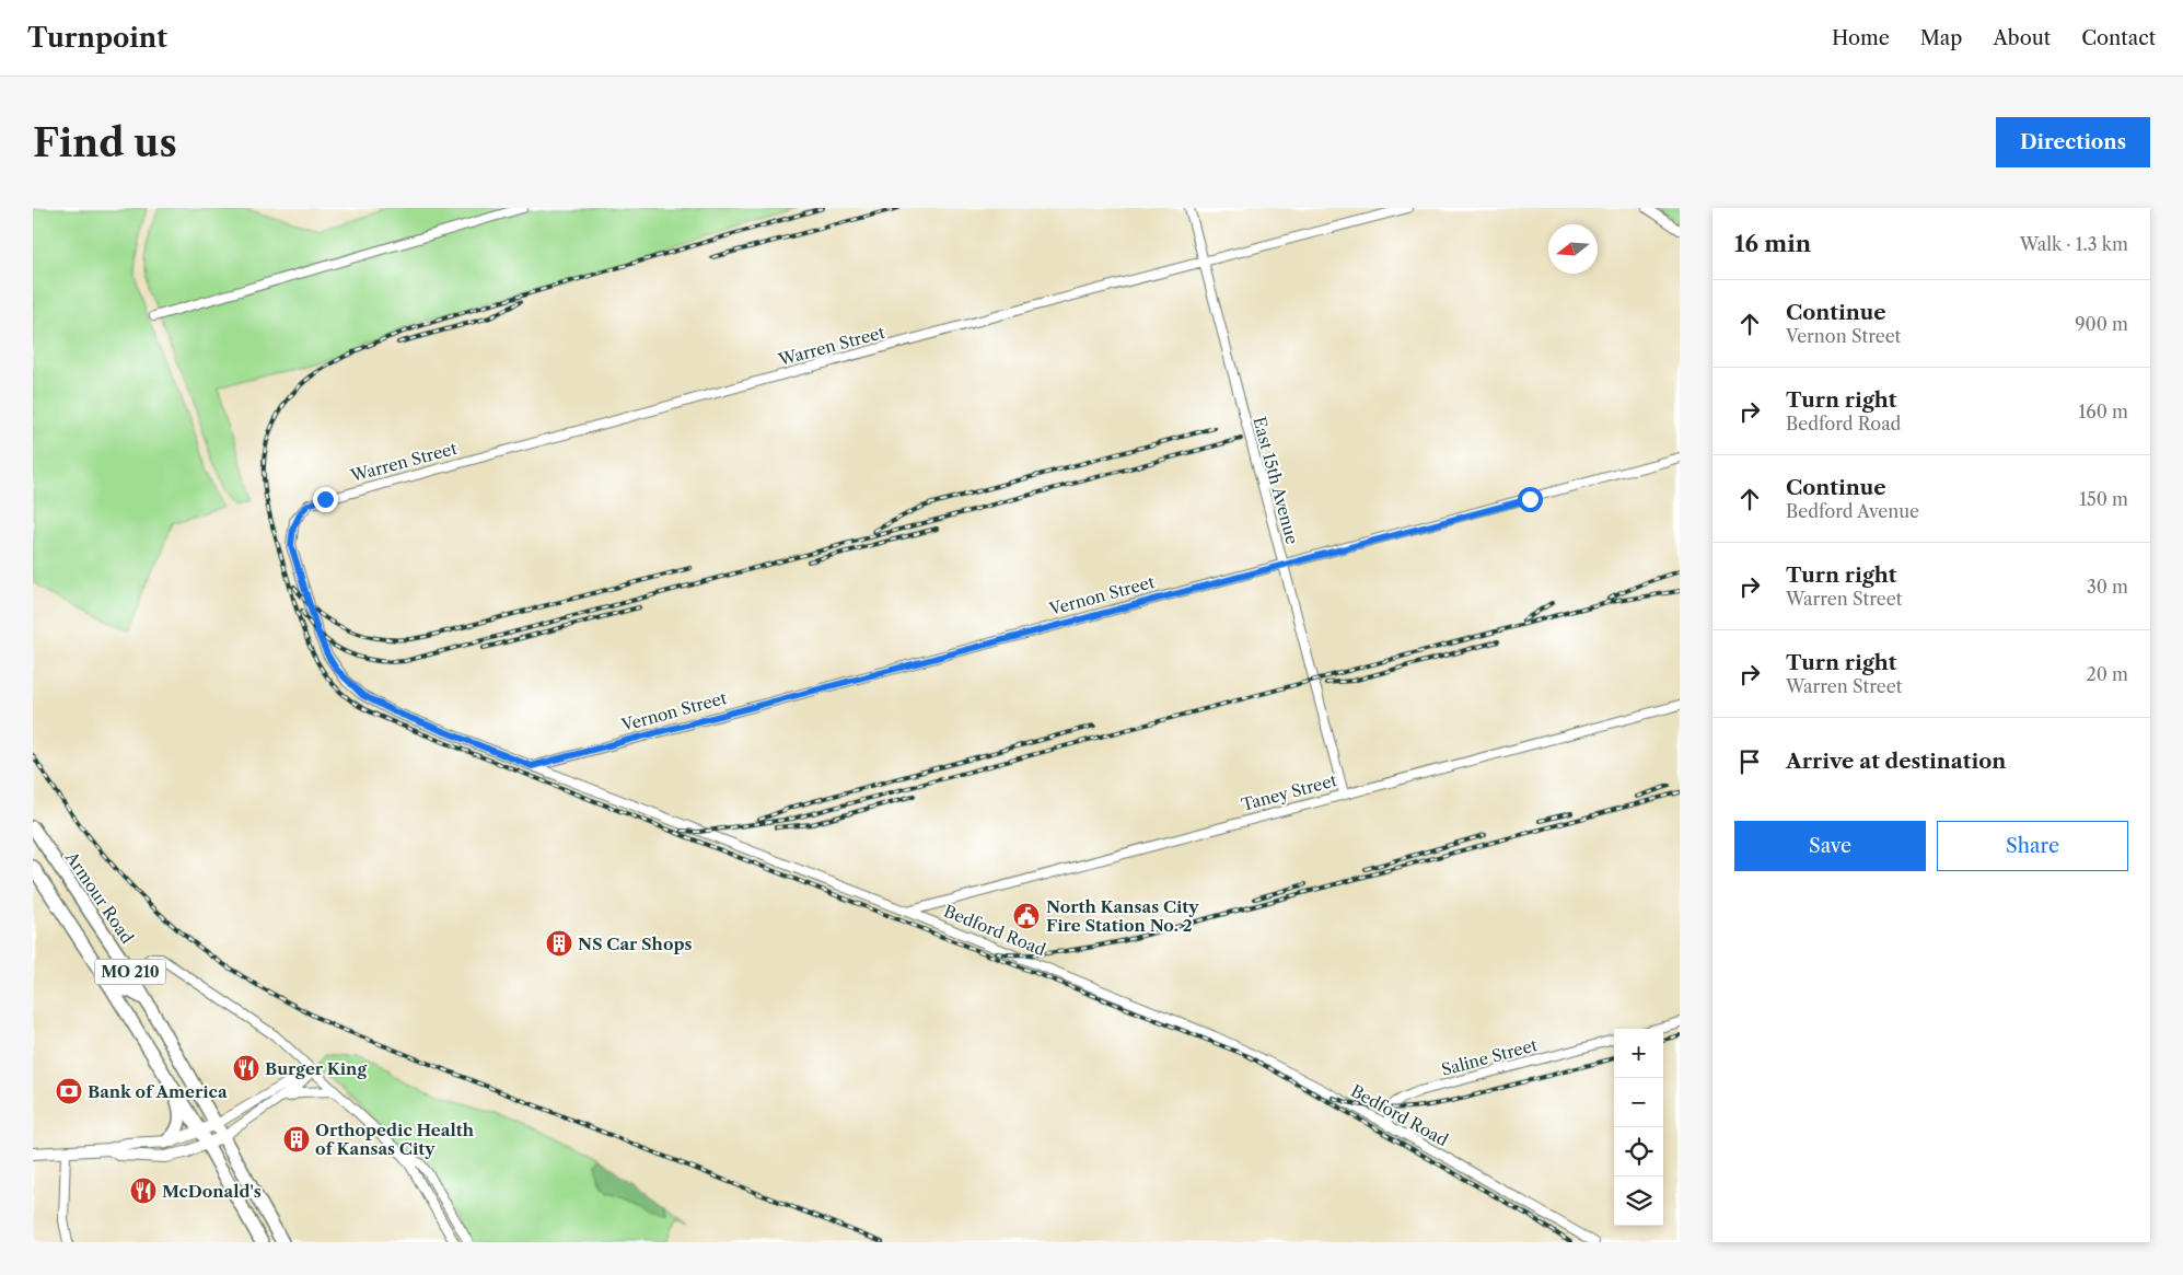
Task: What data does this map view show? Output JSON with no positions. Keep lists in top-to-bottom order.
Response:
{
  "streets": {
    "highway": ["Armour Road", "MO 210"],
    "street": [
      "Warren Street",
      "East 15th Avenue",
      "Vernon Street",
      "Taney Street",
      "Bedford Road",
      "Saline Street"
    ]
  },
  "crossings": [
    ["Warren Street", "East 15th Avenue"],
    ["Warren Street", "Bedford Road"],
    ["East 15th Avenue", "Vernon Street"],
    ["East 15th Avenue", "Taney Street"],
    ["Vernon Street", "Bedford Road"],
    ["Taney Street", "Bedford Road"],
    ["Bedford Road", "Saline Street"]
  ],
  "places": {
    "public building": ["North Kansas City Fire Station No. 2"],
    "building": ["NS Car Shops", "Orthopedic Health of Kansas City"],
    "restaurant": ["Burger King", "McDonald's"],
    "bank": ["Bank of America"]
  },
  "north": "left",
  "page": {
    "header": "Turnpoint",
    "nav": [
      "Home",
      "Map",
      "About",
      "Contact"
    ],
    "buttons": [
      "Directions",
      ["Save", "Share"]
    ],
    "title": "Find us",
    "heading": ["16 min", "Walk · 1.3 km"],
    "list": [
      ["Continue", "Vernon Street", "900 m"],
      ["Turn right", "Bedford Road", "160 m"],
      ["Continue", "Bedford Avenue", "150 m"],
      ["Turn right", "Warren Street", "30 m"],
      ["Turn right", "Warren Street", "20 m"],
      "Arrive at destination"
    ],
    "map_buttons": ["+", "−"]
  }
}
